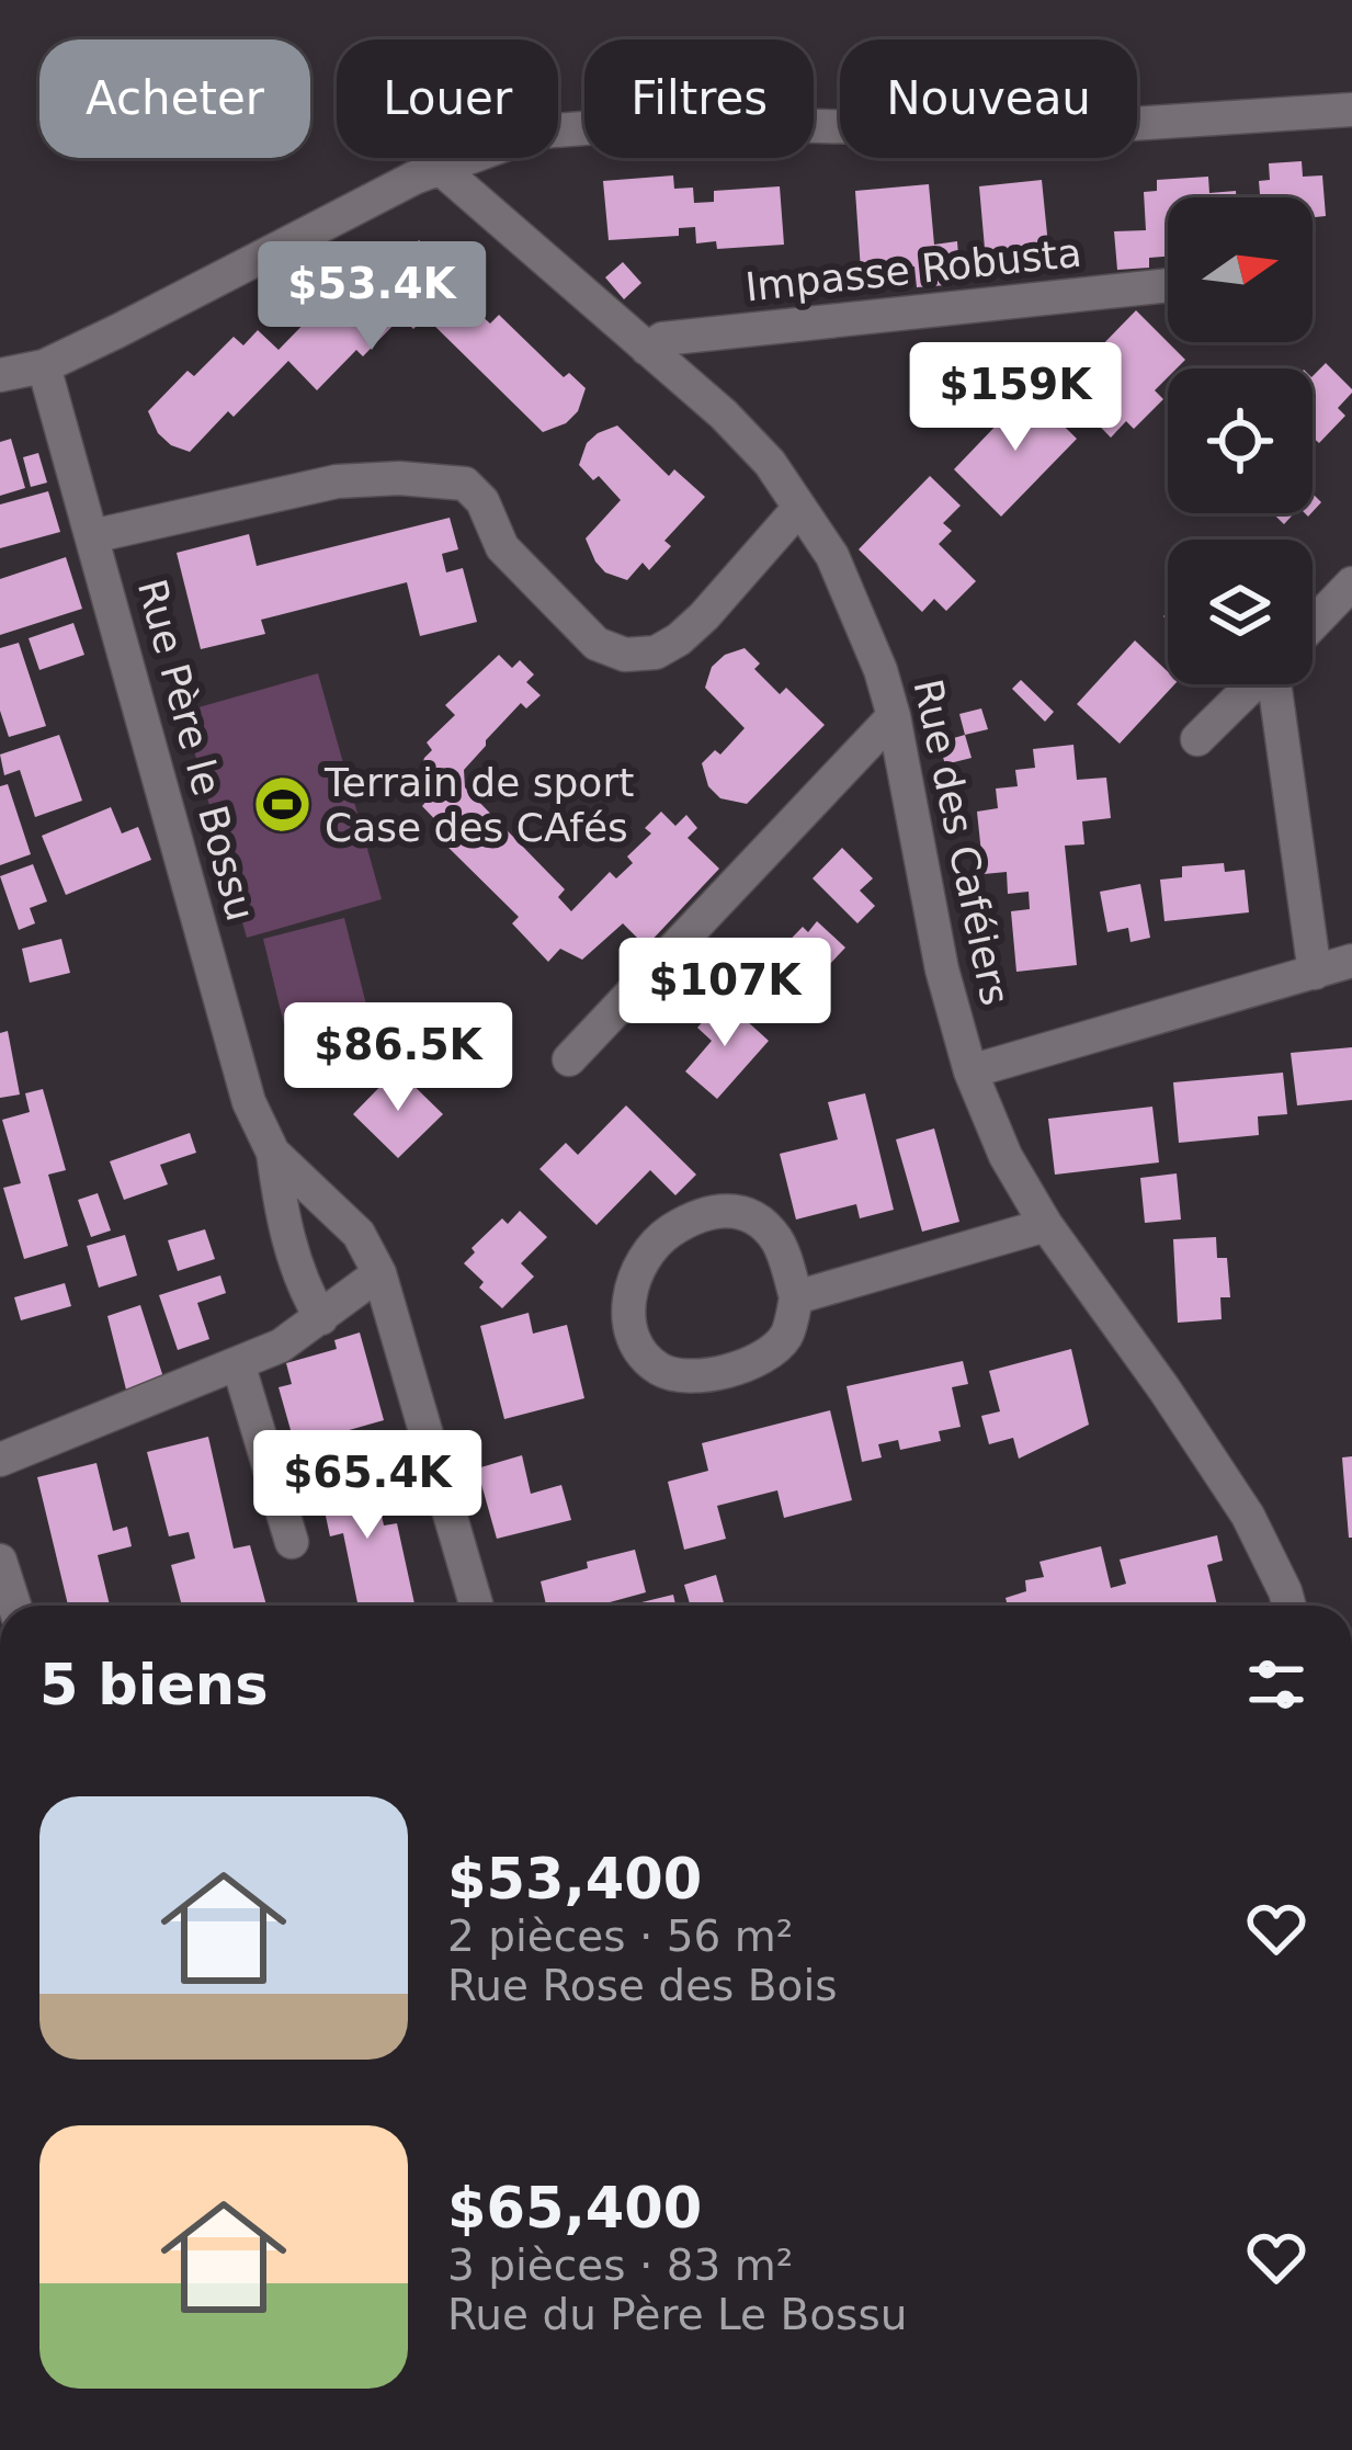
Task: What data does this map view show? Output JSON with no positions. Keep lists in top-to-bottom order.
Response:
{
  "streets": {
    "street": ["Impasse Robusta", "Rue Père le Bossu", "Rue des Caféiers"]
  },
  "crossings": [
    ["Impasse Robusta", "Rue des Caféiers"]
  ],
  "places": {
    "sports": ["Terrain de sport Case des CAfés"]
  },
  "north": "right",
  "page": {
    "chip": [
      "Acheter",
      "Louer",
      "Filtres",
      "Nouveau"
    ],
    "price": [
      "$53.4K",
      "$159K",
      "$107K",
      "$86.5K",
      "$65.4K"
    ],
    "heading": "5 biens",
    "list": [
      {
        "name": "$53,400",
        "note": "2 pièces · 56 m² · Rue Rose des Bois"
      },
      {
        "name": "$65,400",
        "note": "3 pièces · 83 m² · Rue du Père Le Bossu"
      }
    ]
  }
}
